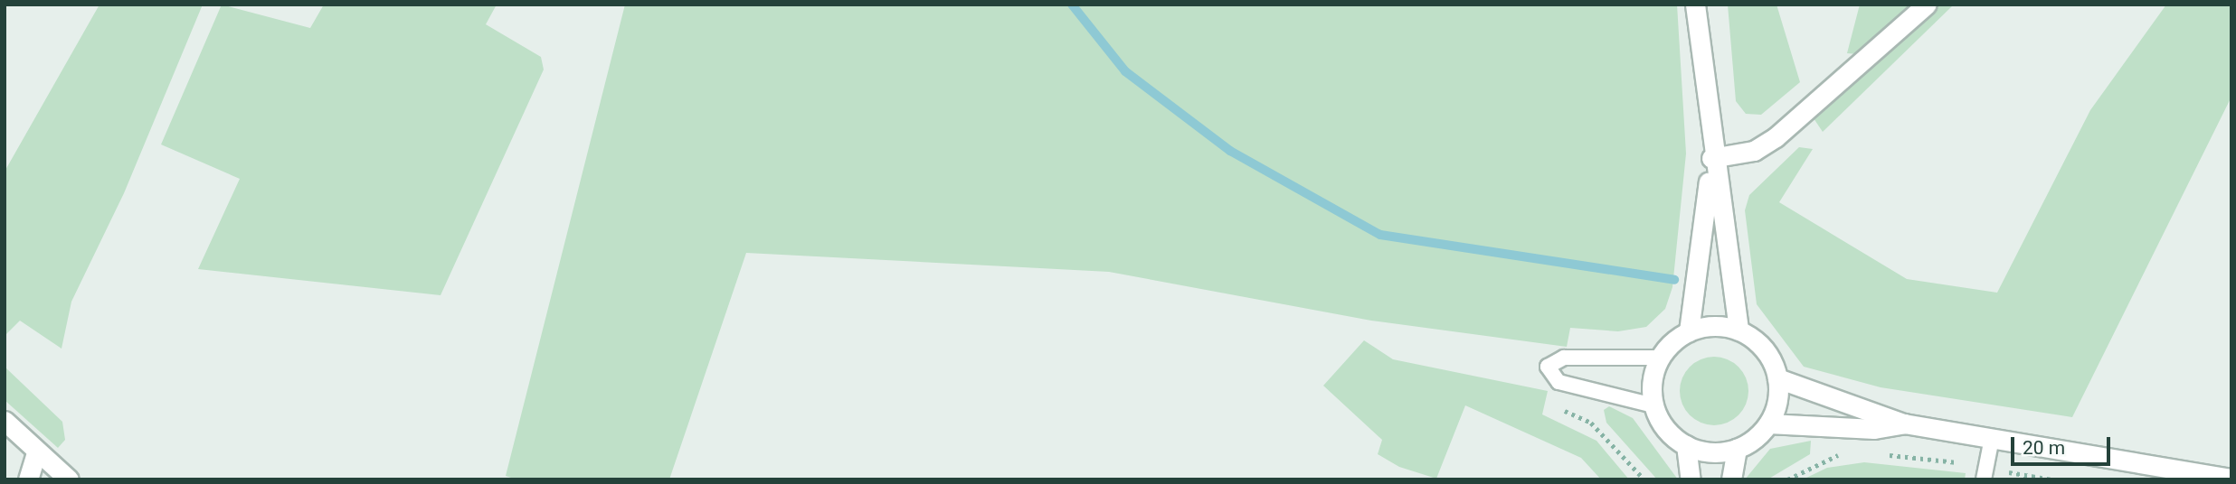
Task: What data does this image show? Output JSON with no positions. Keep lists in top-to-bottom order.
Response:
{
  "scale_bar": "20 m"
}
